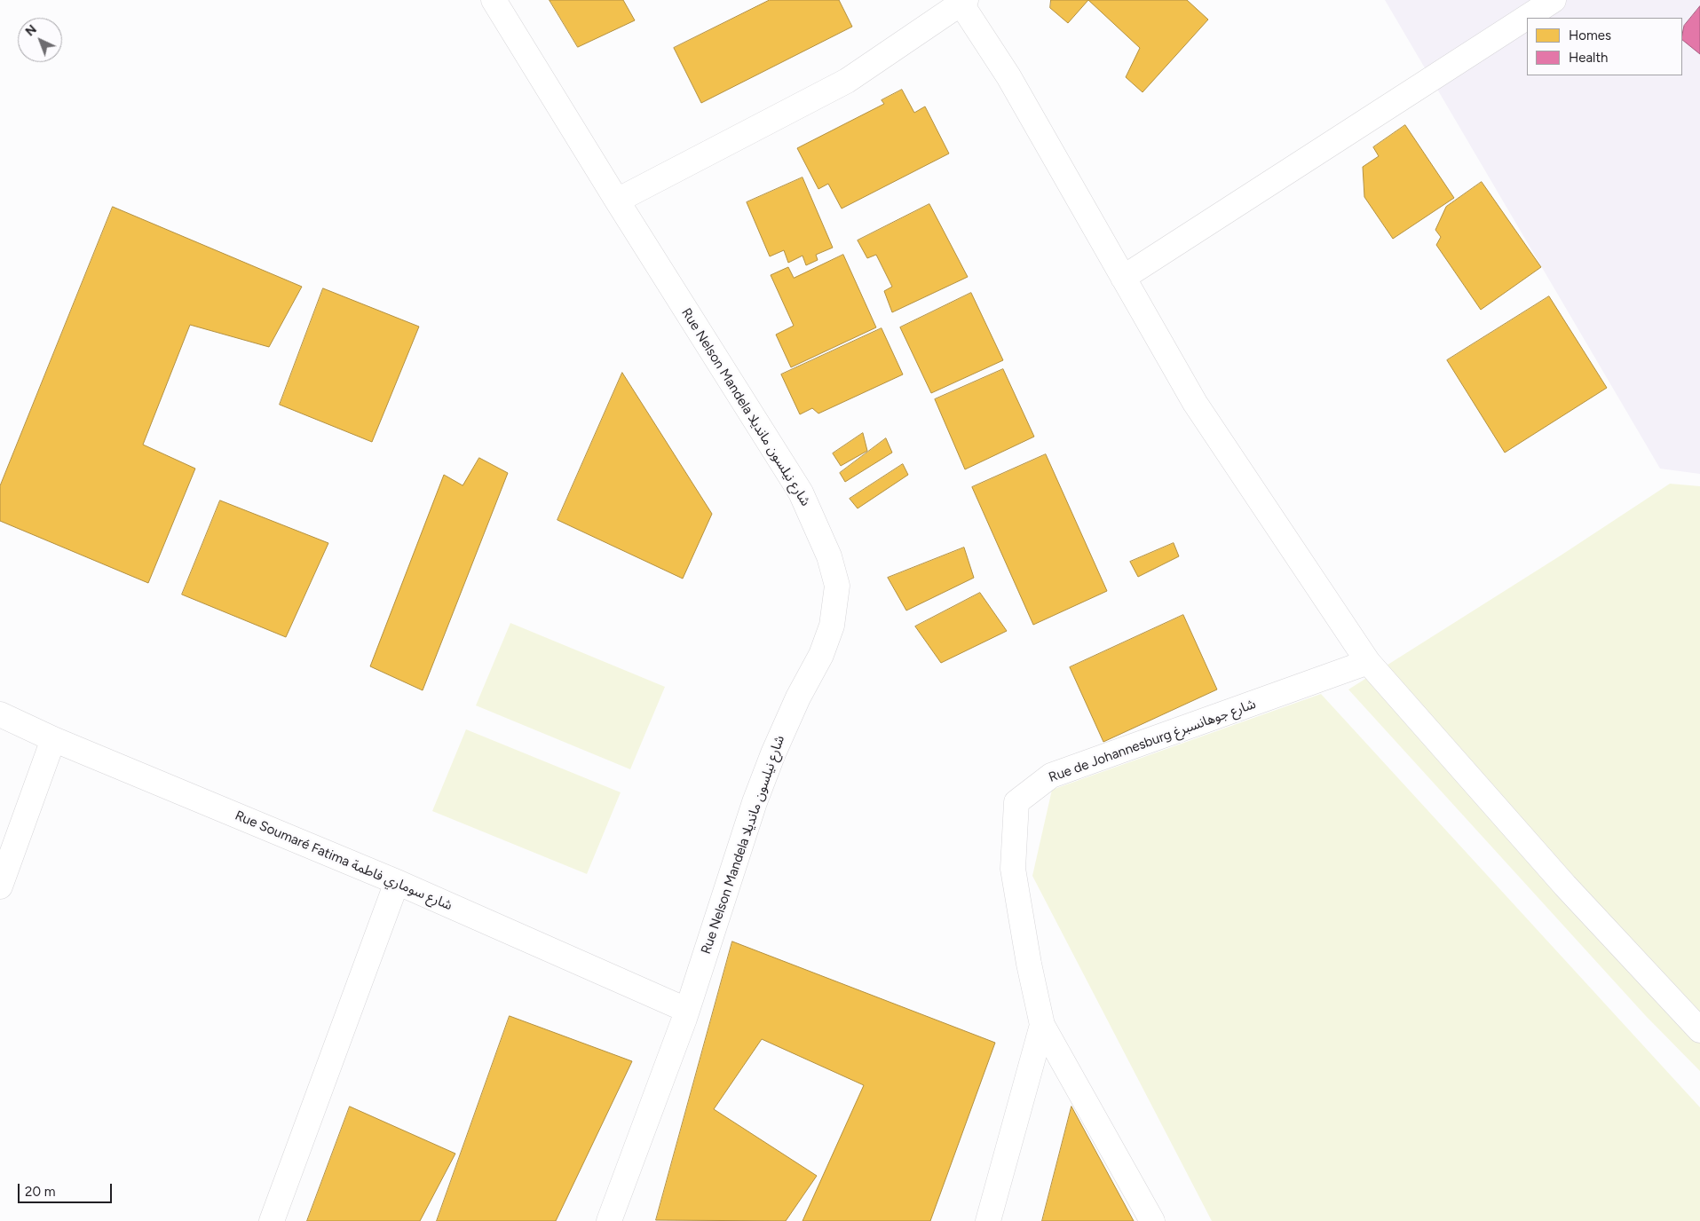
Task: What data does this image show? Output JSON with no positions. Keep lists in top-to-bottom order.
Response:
{
  "streets": {
    "street": ["Rue Nelson Mandela شارع نيلسون مانديلا", "Rue de Johannesburg شارع جوهانسبرغ", "Rue Soumaré Fatima شارع سوماري فاطمة"]
  },
  "crossings": [
    ["Rue Nelson Mandela شارع نيلسون مانديلا", "Rue Soumaré Fatima شارع سوماري فاطمة"]
  ],
  "legend": ["Homes", "Health"],
  "scale_bar": "20 m",
  "north": "top left"
}
